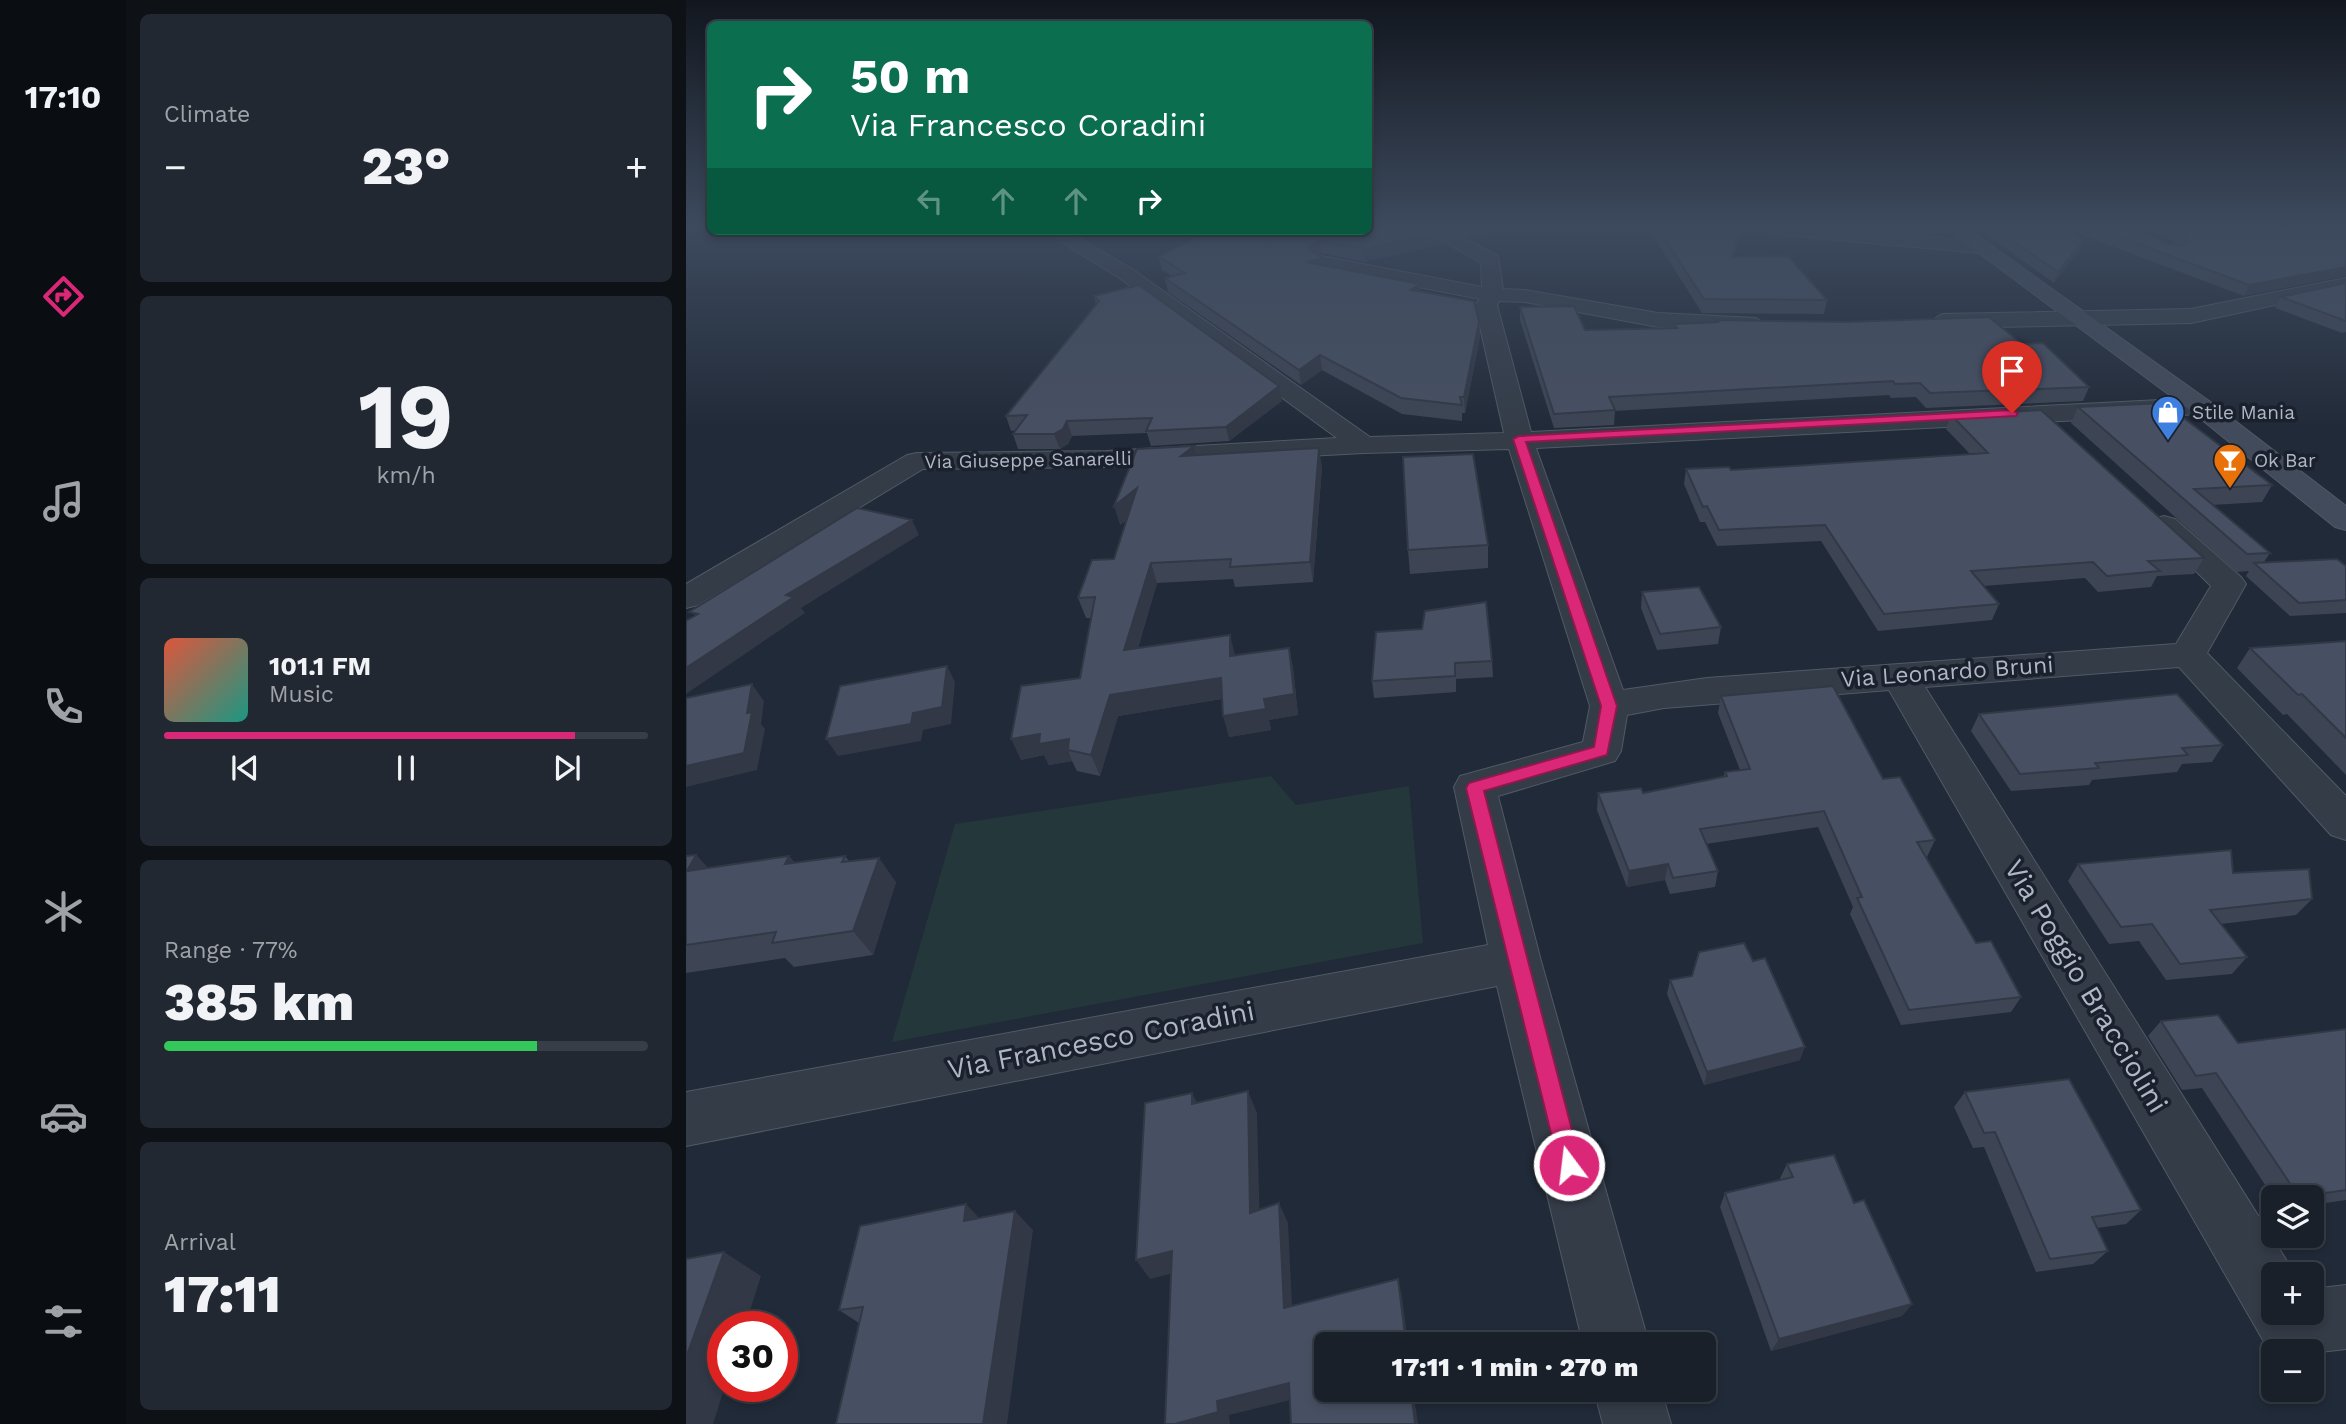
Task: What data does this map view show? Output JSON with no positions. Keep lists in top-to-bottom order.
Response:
{
  "streets": {
    "street": [
      "Via Giuseppe Sanarelli",
      "Via Leonardo Bruni",
      "Via Poggio Bracciolini",
      "Via Francesco Coradini"
    ]
  },
  "crossings": [
    ["Via Leonardo Bruni", "Via Poggio Bracciolini"]
  ],
  "places": {
    "shop": ["Stile Mania"],
    "bar": ["Ok Bar"]
  },
  "page": {
    "tabs": "17:10",
    "tile": [
      "Climate",
      ["19", "km/h"],
      ["Range · 77%", "385 km"],
      ["Arrival", "17:11"]
    ],
    "turn": ["50 m", "Via Francesco Coradini"],
    "heat": ["−", "23°", "+"],
    "song": ["101.1 FM", "Music"],
    "map_buttons": ["+", "−"],
    "limit": "30",
    "trip": "17:11 · 1 min · 270 m"
  }
}
